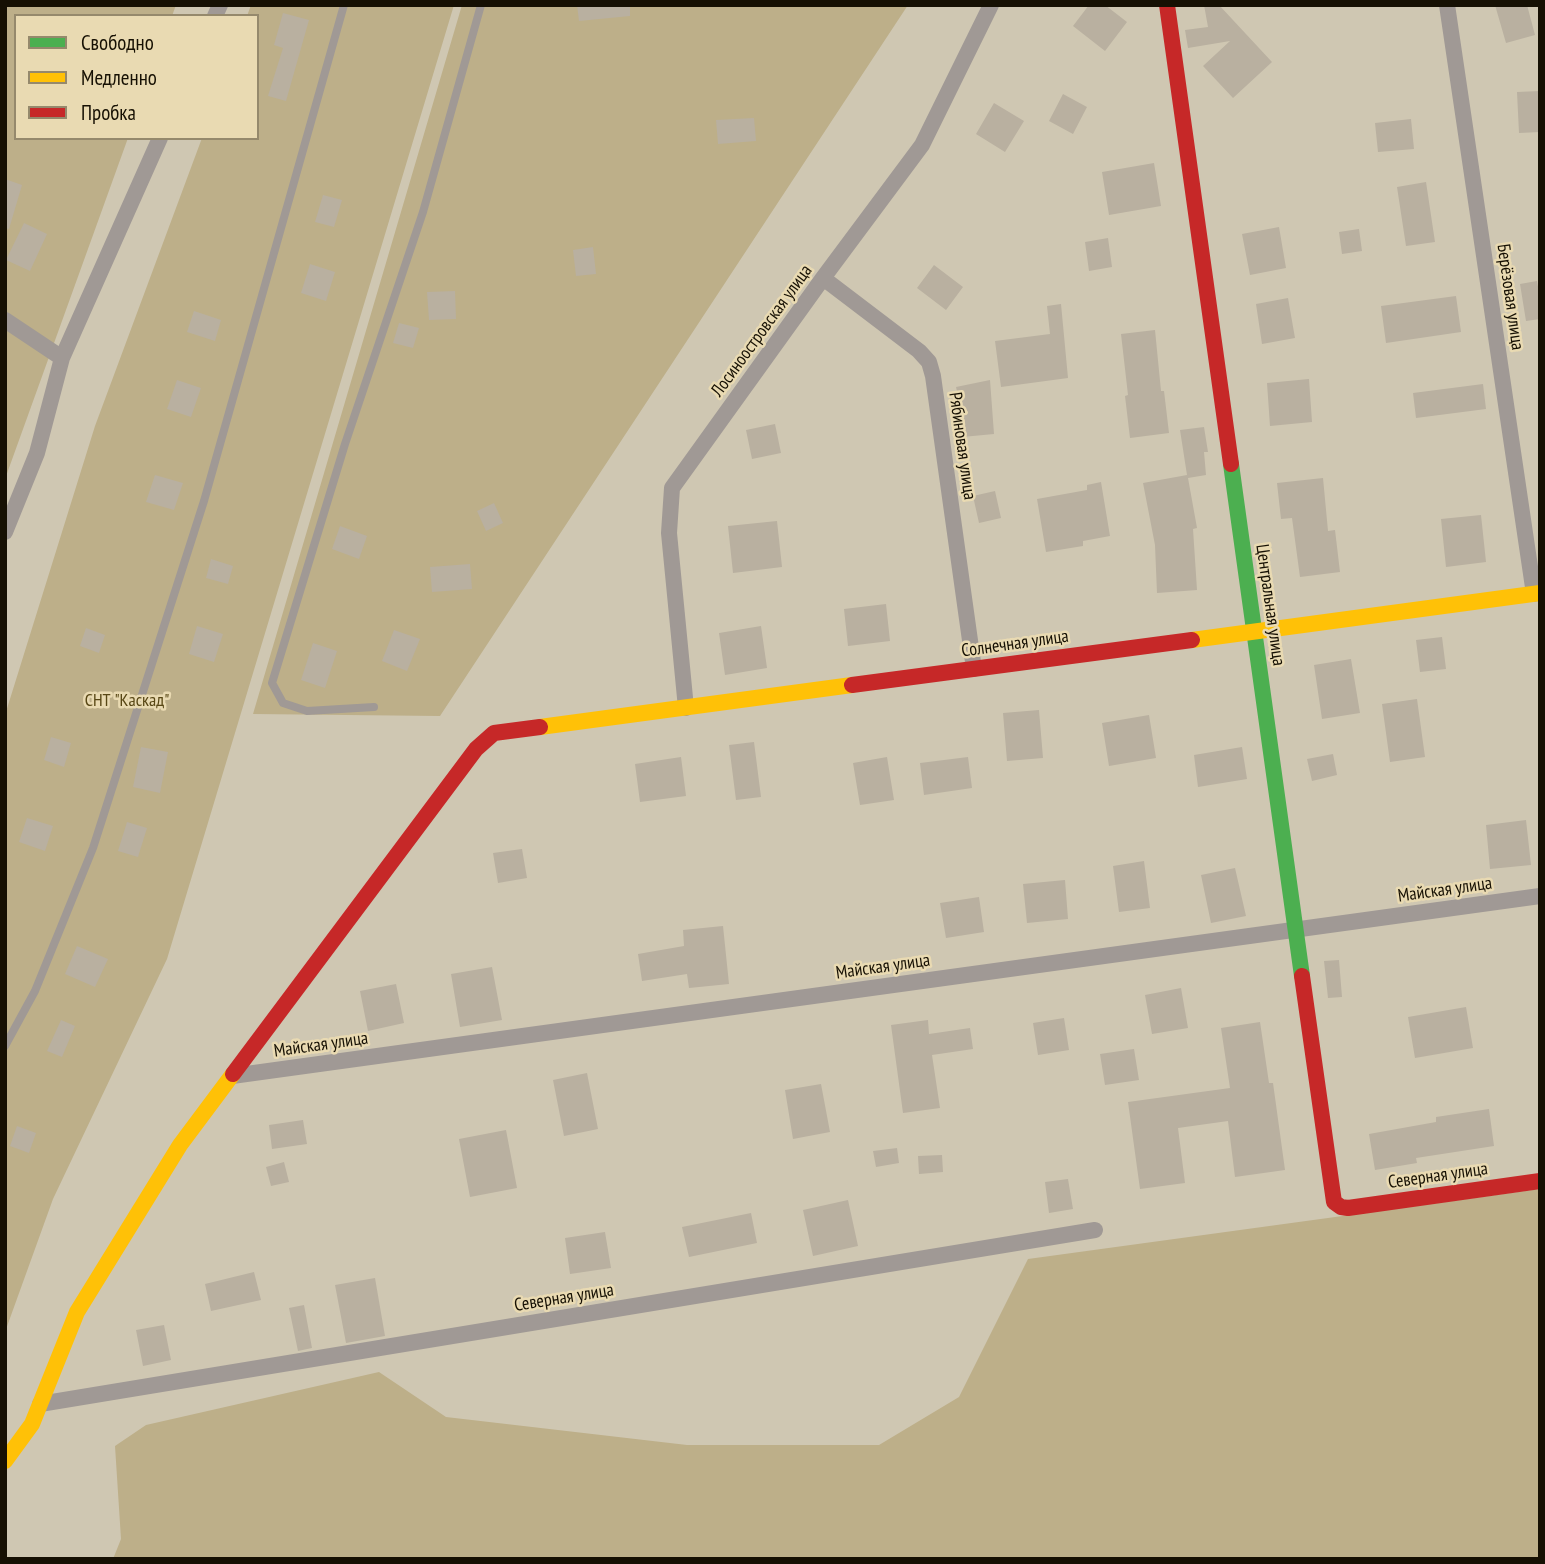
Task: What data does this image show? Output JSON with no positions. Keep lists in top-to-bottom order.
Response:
{
  "streets": {
    "street": [
      "Берёзовая улица",
      "Лосиноостровская улица",
      "Рябиновая улица",
      "Центральная улица",
      "Солнечная улица",
      "Майская улица",
      "Северная улица"
    ]
  },
  "crossings": [
    ["Берёзовая улица", "Солнечная улица"],
    ["Лосиноостровская улица", "Рябиновая улица"],
    ["Лосиноостровская улица", "Солнечная улица"],
    ["Рябиновая улица", "Солнечная улица"],
    ["Центральная улица", "Солнечная улица"],
    ["Центральная улица", "Майская улица"],
    ["Центральная улица", "Северная улица"],
    ["Солнечная улица", "Майская улица"]
  ],
  "parks": ["СНТ \"Каскад\""],
  "legend": ["Свободно", "Медленно", "Пробка"]
}
